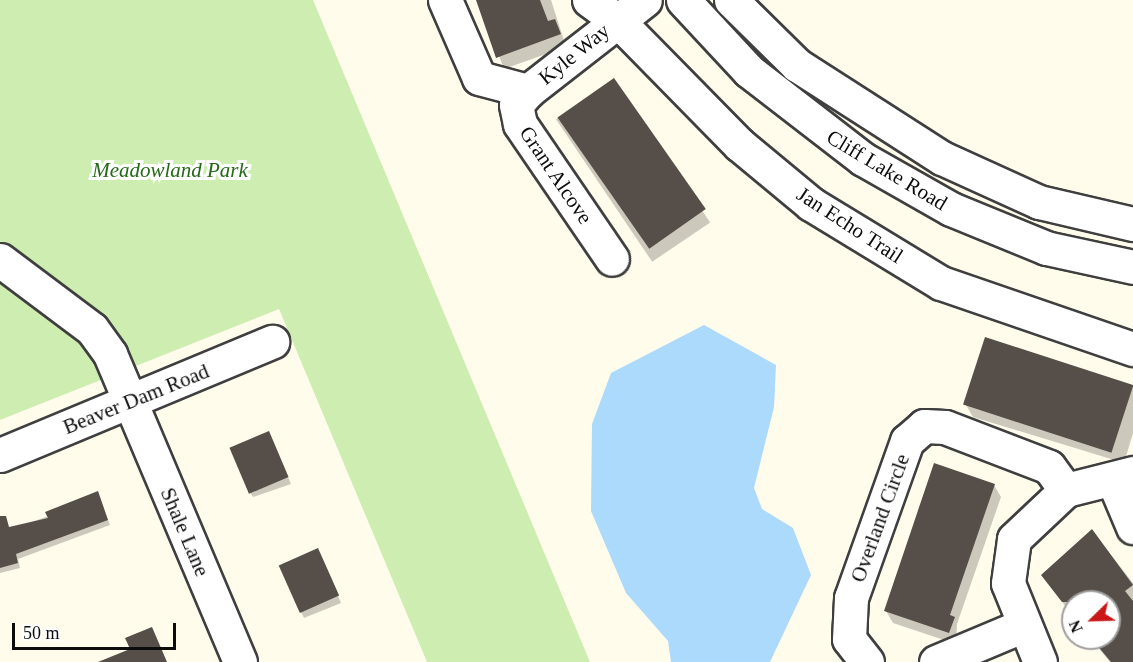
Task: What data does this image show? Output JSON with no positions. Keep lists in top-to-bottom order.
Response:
{
  "streets": {
    "street": [
      "Kyle Way",
      "Cliff Lake Road",
      "Grant Alcove",
      "Jan Echo Trail",
      "Beaver Dam Road",
      "Overland Circle",
      "Shale Lane"
    ]
  },
  "crossings": [
    ["Kyle Way", "Grant Alcove"],
    ["Kyle Way", "Jan Echo Trail"],
    ["Beaver Dam Road", "Shale Lane"]
  ],
  "parks": ["Meadowland Park"],
  "scale_bar": "50 m",
  "north": "bottom left"
}
